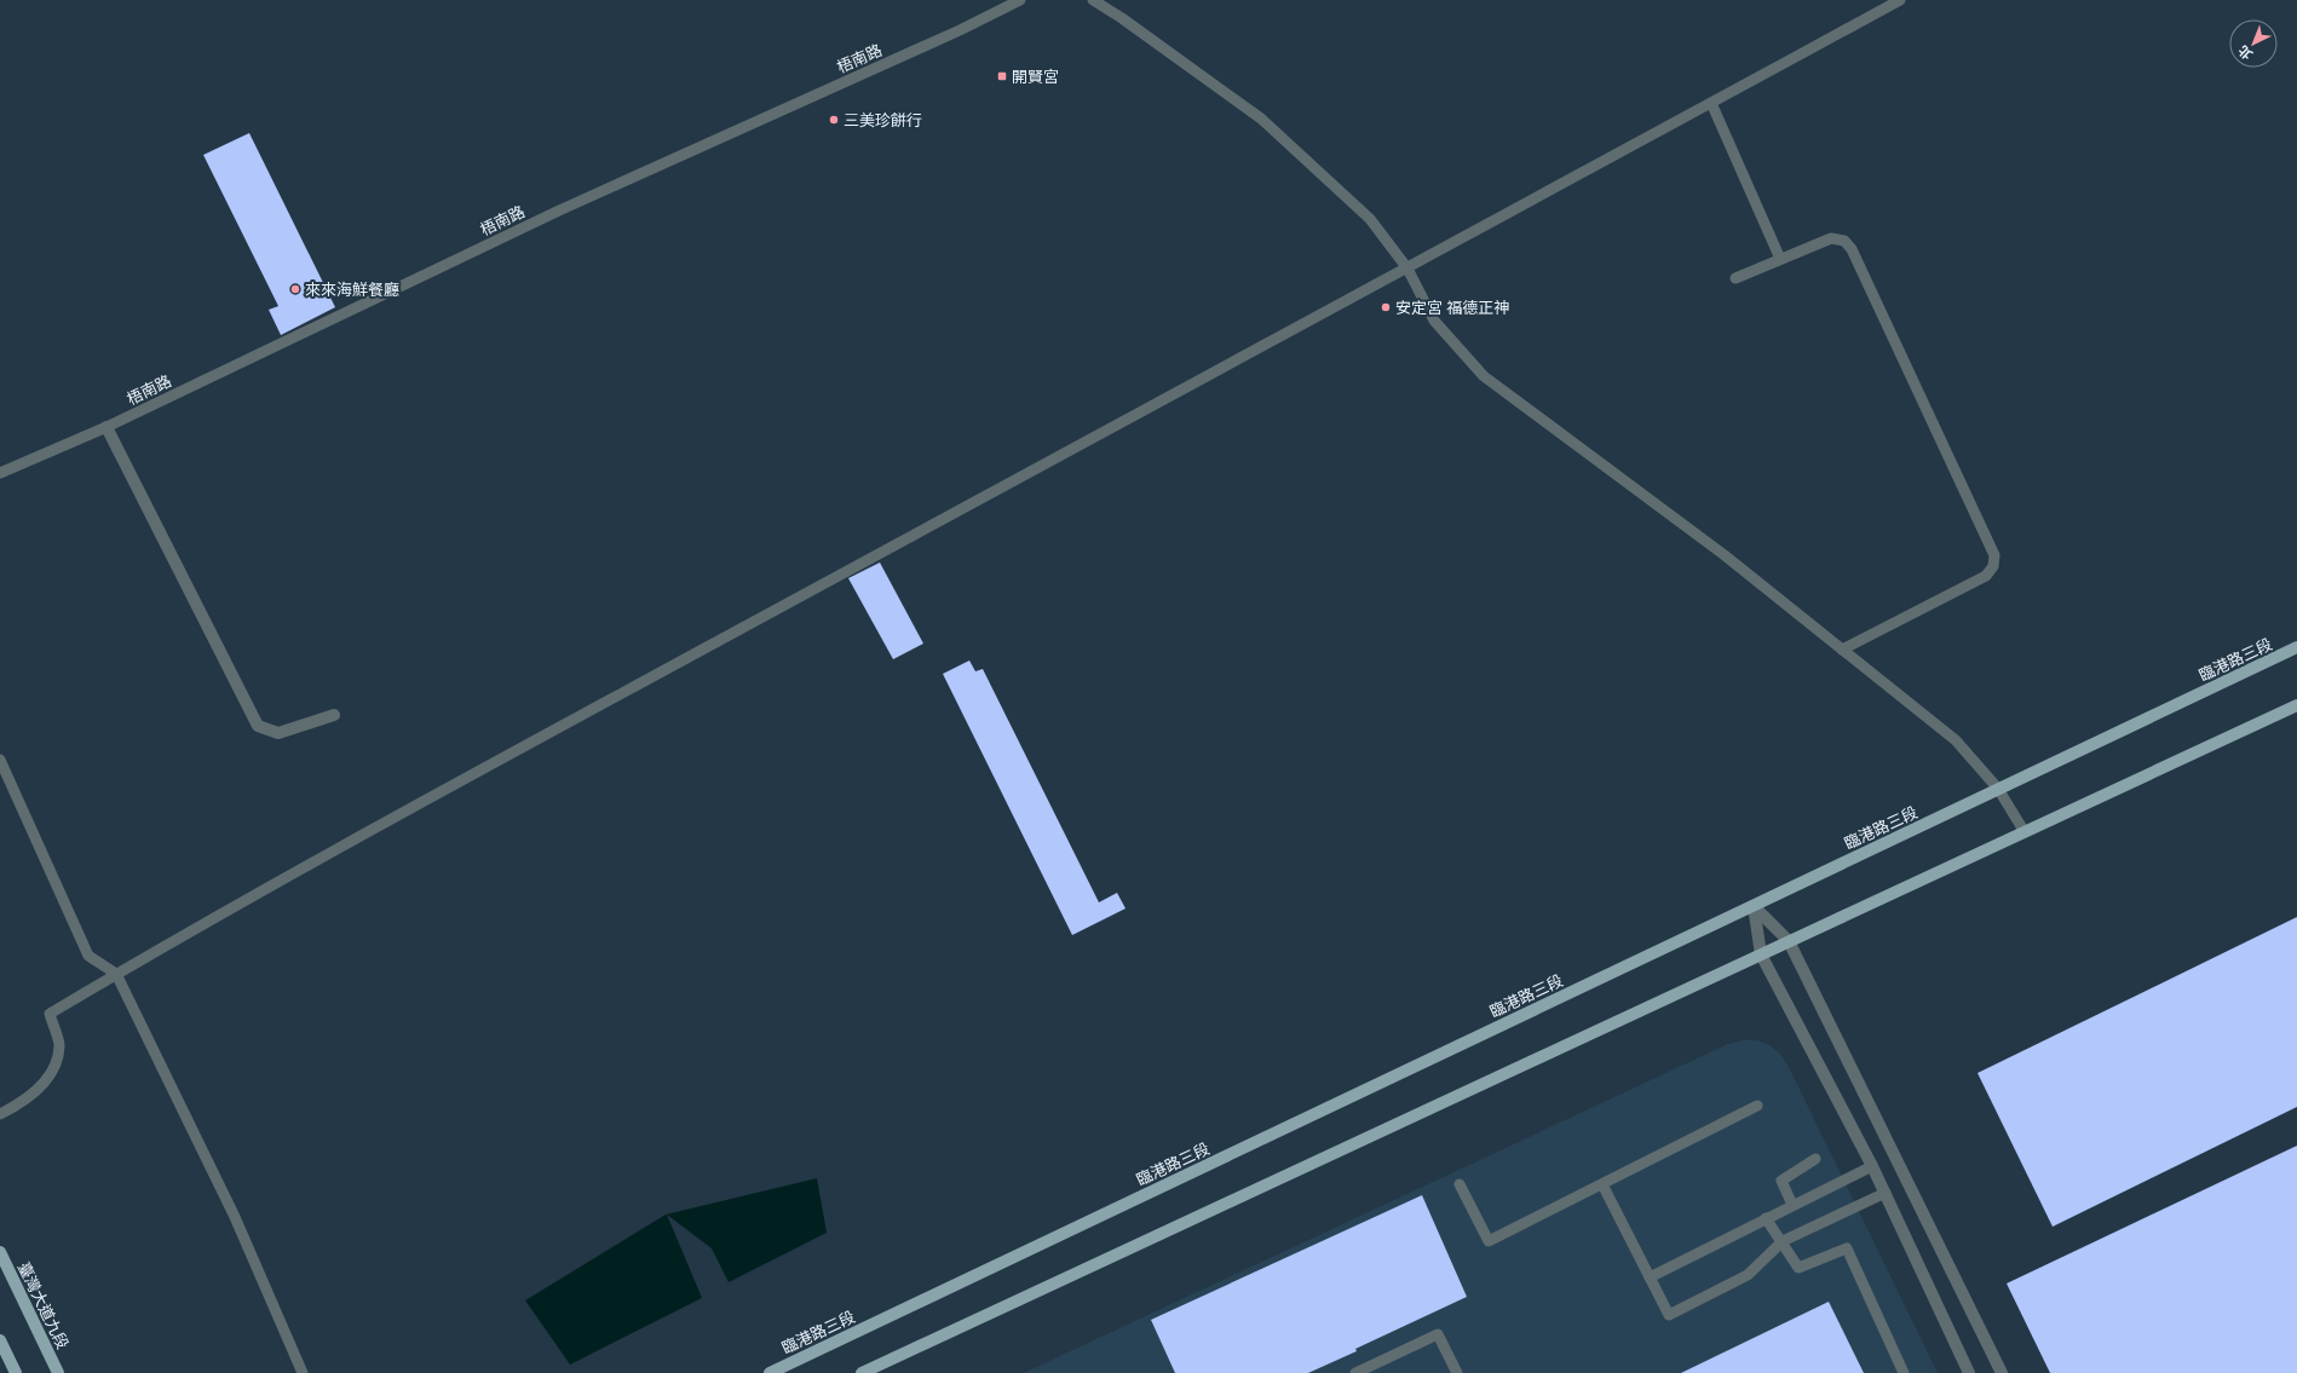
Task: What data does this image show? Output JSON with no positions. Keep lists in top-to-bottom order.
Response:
{
  "streets": {
    "main road": ["臨港路三段", "臺灣大道九段"],
    "lane": ["梧南路"]
  },
  "places": {
    "transit": ["開賢宮"],
    "other": ["三美珍餅行", "來來海鮮餐廳", "安定宮 福德正神"]
  },
  "north": "bottom left"
}
